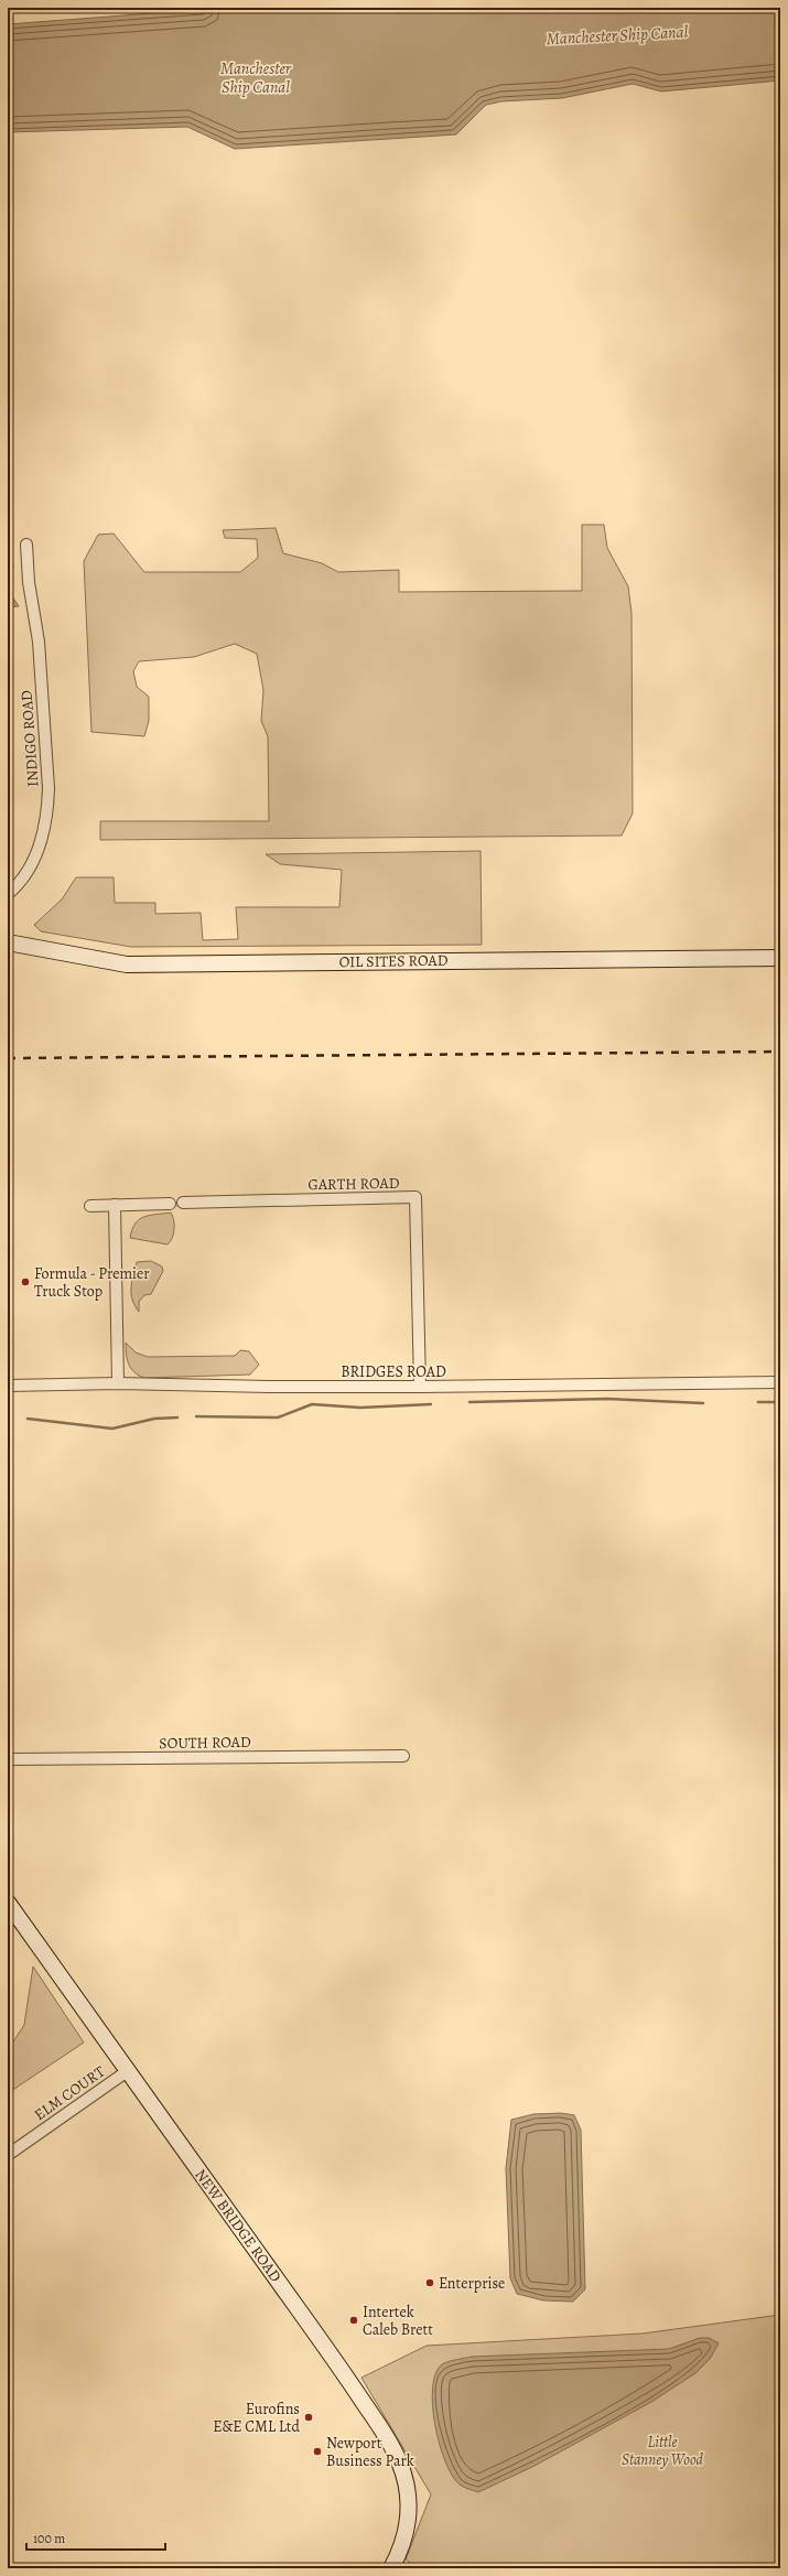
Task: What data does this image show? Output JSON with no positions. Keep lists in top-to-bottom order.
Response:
{
  "streets": {
    "street": [
      "INDIGO ROAD",
      "OIL SITES ROAD",
      "GARTH ROAD",
      "BRIDGES ROAD",
      "SOUTH ROAD",
      "ELM COURT",
      "NEW BRIDGE ROAD"
    ]
  },
  "crossings": [
    ["GARTH ROAD", "BRIDGES ROAD"],
    ["ELM COURT", "NEW BRIDGE ROAD"]
  ],
  "water": ["Manchester Ship Canal"],
  "parks": ["Little Stanney Wood"],
  "places": [
    "Formula - Premier Truck Stop",
    "Enterprise",
    "Intertek Caleb Brett",
    "Eurofins E&E CML Ltd",
    "Newport Business Park"
  ],
  "scale_bar": "100 m"
}
